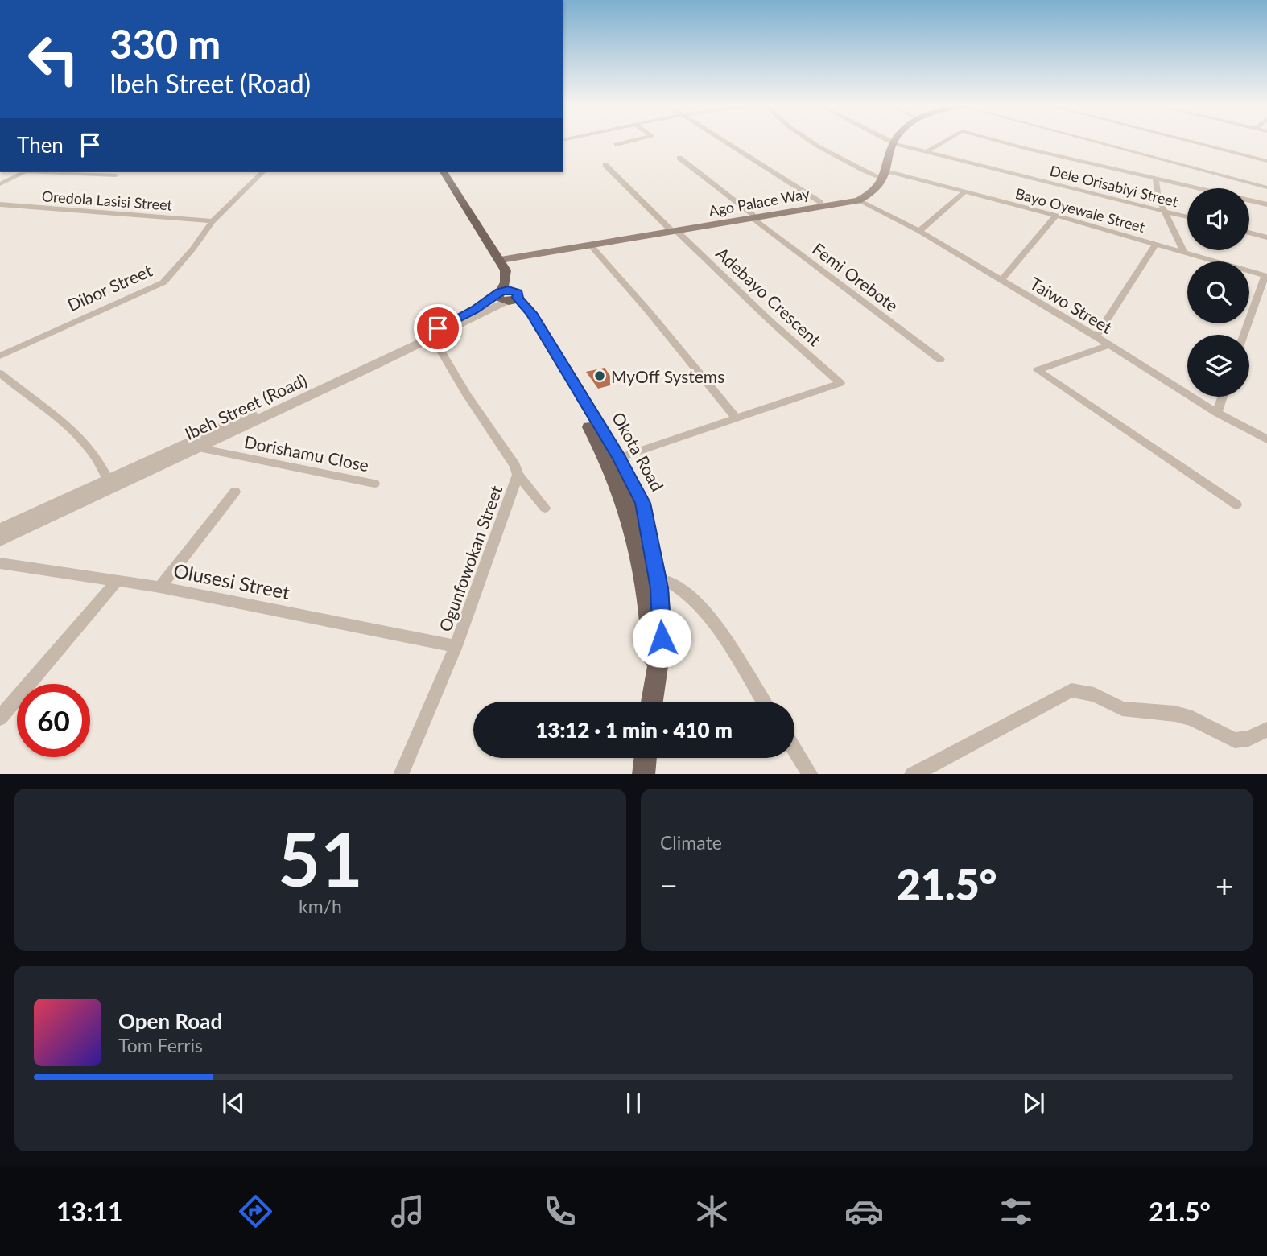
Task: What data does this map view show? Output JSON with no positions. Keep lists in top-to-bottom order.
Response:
{
  "streets": {
    "main road": ["Ago Palace Way", "Okota Road"],
    "street": [
      "Dele Orisabiyi Street",
      "Oredola Lasisi Street",
      "Bayo Oyewale Street",
      "Femi Orebote",
      "Dibor Street",
      "Adebayo Crescent",
      "Taiwo Street",
      "Ibeh Street (Road)",
      "Dorishamu Close",
      "Ogunfowokan Street",
      "Olusesi Street"
    ]
  },
  "crossings": [
    ["Dele Orisabiyi Street", "Ago Palace Way"],
    ["Oredola Lasisi Street", "Dibor Street"],
    ["Ago Palace Way", "Bayo Oyewale Street"],
    ["Ago Palace Way", "Femi Orebote"],
    ["Ago Palace Way", "Adebayo Crescent"],
    ["Ago Palace Way", "Taiwo Street"],
    ["Ibeh Street (Road)", "Okota Road"],
    ["Ibeh Street (Road)", "Dorishamu Close"],
    ["Ibeh Street (Road)", "Ogunfowokan Street"],
    ["Ogunfowokan Street", "Olusesi Street"]
  ],
  "places": ["MyOff Systems"],
  "page": {
    "turn": ["330 m", "Ibeh Street (Road)"],
    "then": "Then",
    "limit": "60",
    "trip": "13:12 · 1 min · 410 m",
    "tile": [
      ["51", "km/h"],
      "Climate"
    ],
    "heat": ["−", "21.5°", "+"],
    "song": ["Open Road", "Tom Ferris"],
    "tabs": ["13:11", "21.5°"]
  }
}
